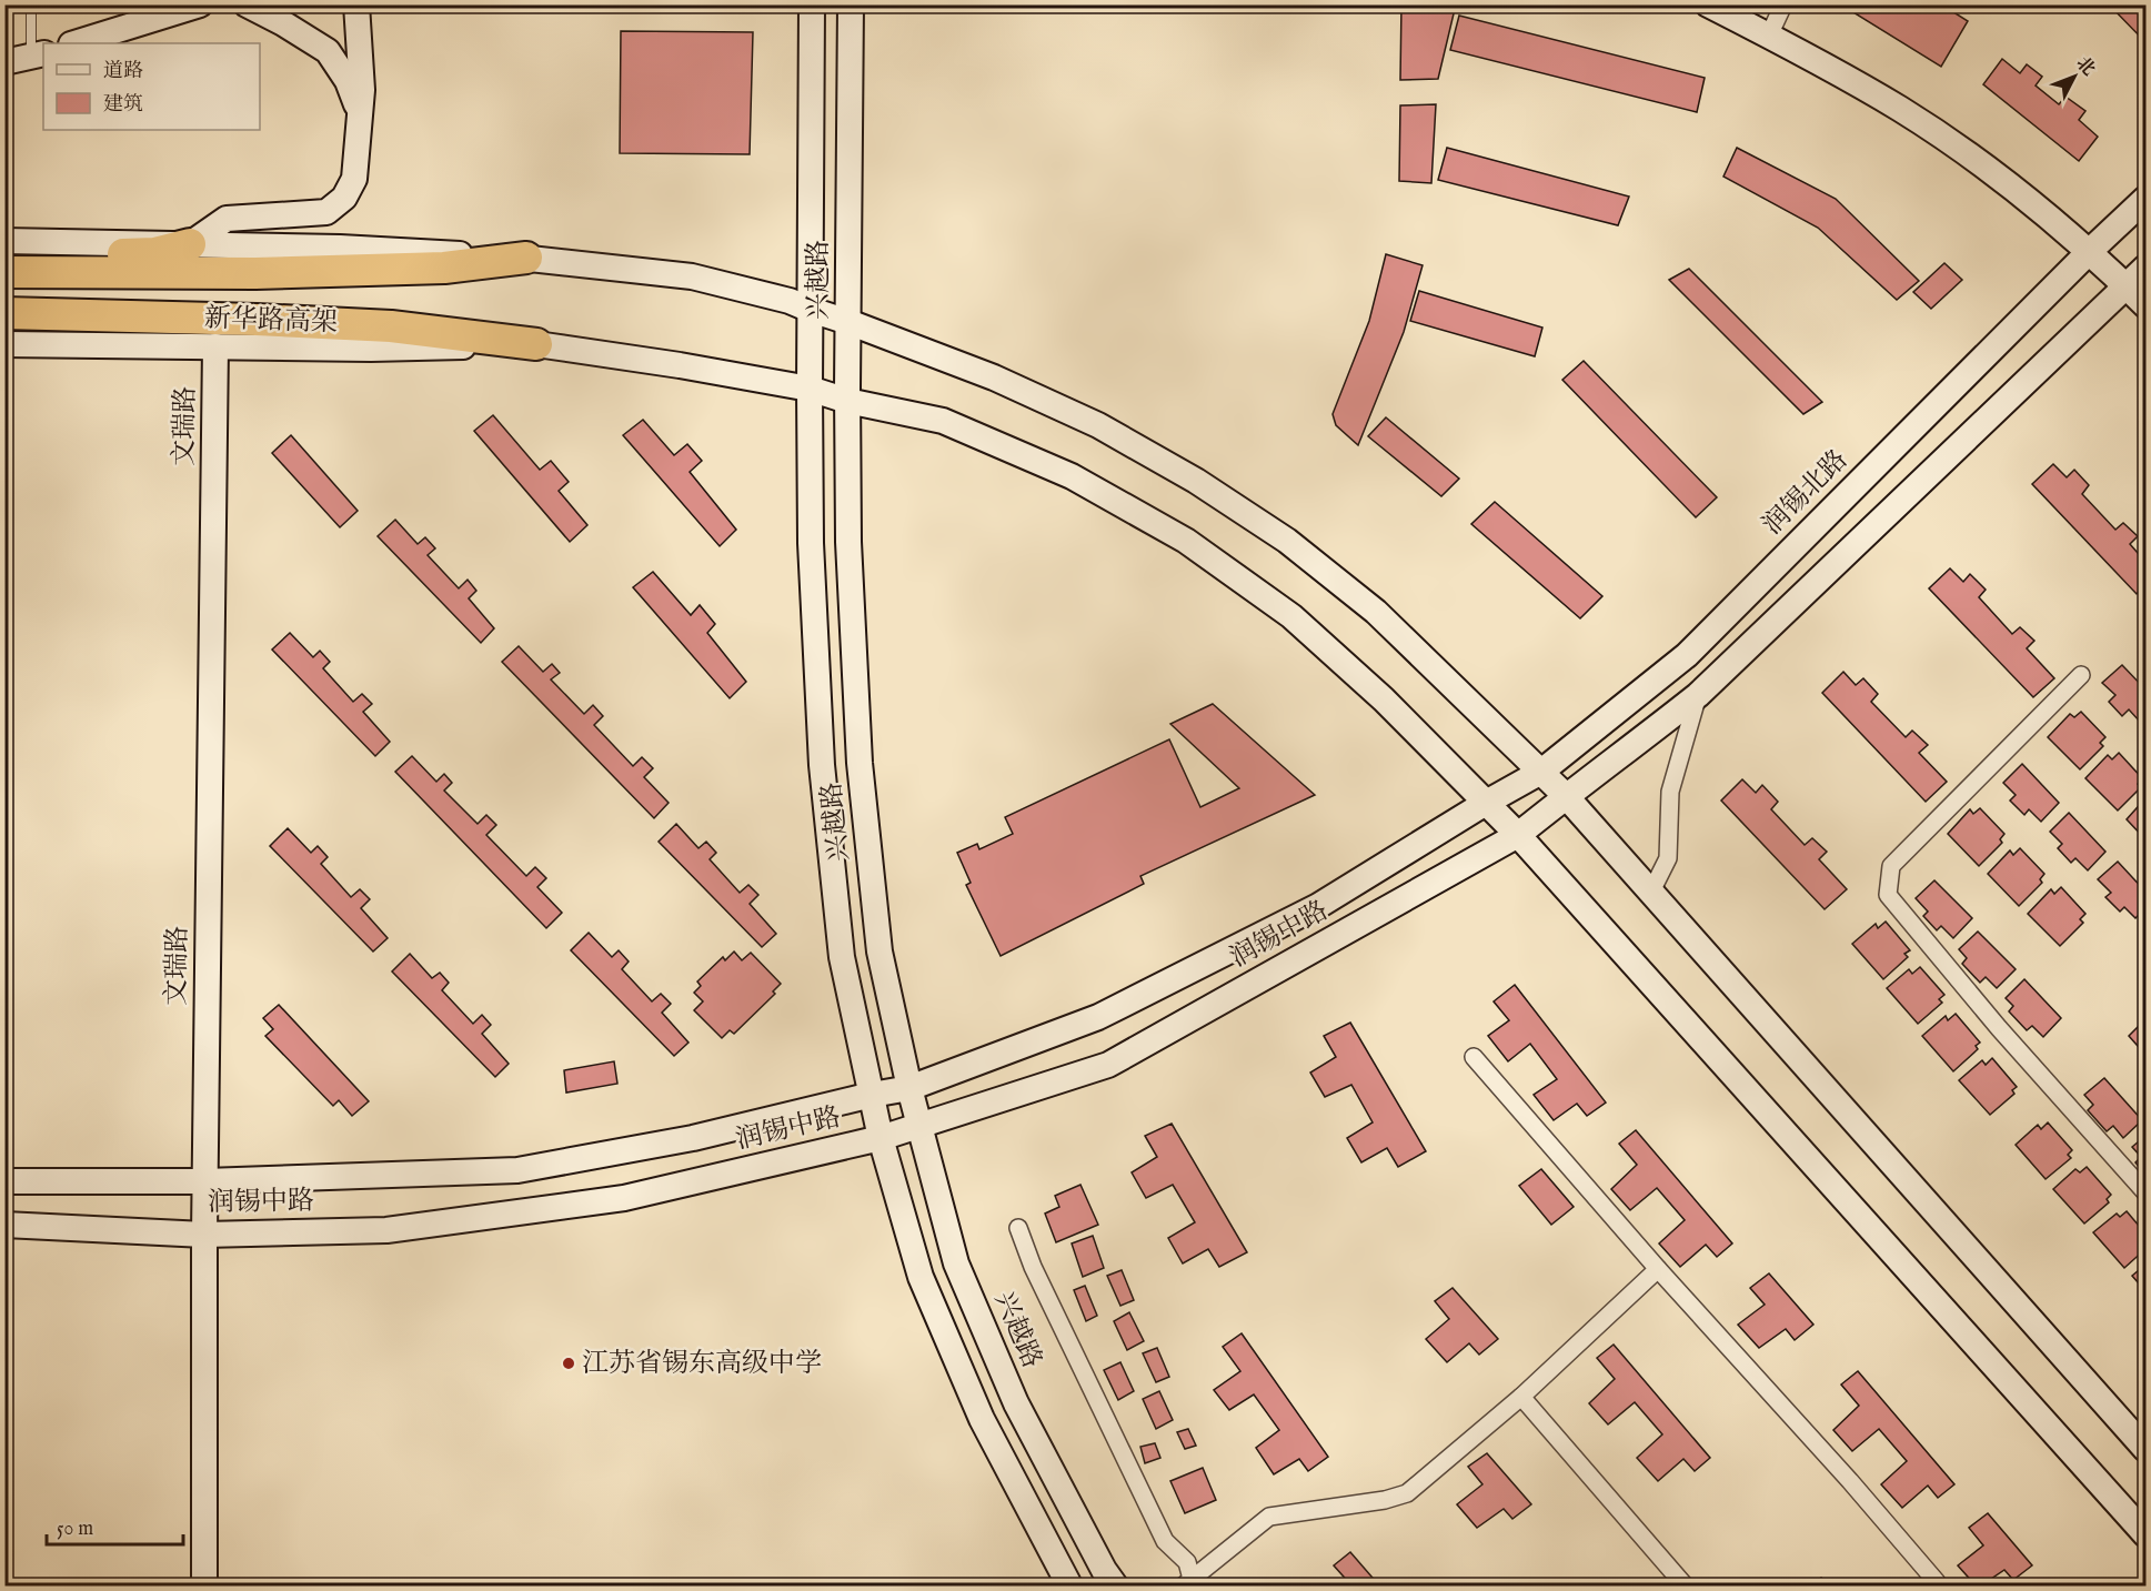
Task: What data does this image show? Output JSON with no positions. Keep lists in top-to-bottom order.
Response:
{
  "streets": {
    "highway": ["新华路高架"],
    "main road": [
      "兴越路",
      "文瑞路",
      "润锡北路",
      "润锡中路"
    ]
  },
  "crossings": [
    ["兴越路", "润锡中路"],
    ["文瑞路", "润锡中路"],
    ["润锡北路", "润锡中路"]
  ],
  "places": ["江苏省锡东高级中学"],
  "legend": ["道路", "建筑"],
  "scale_bar": "50 m",
  "north": "top right"
}
